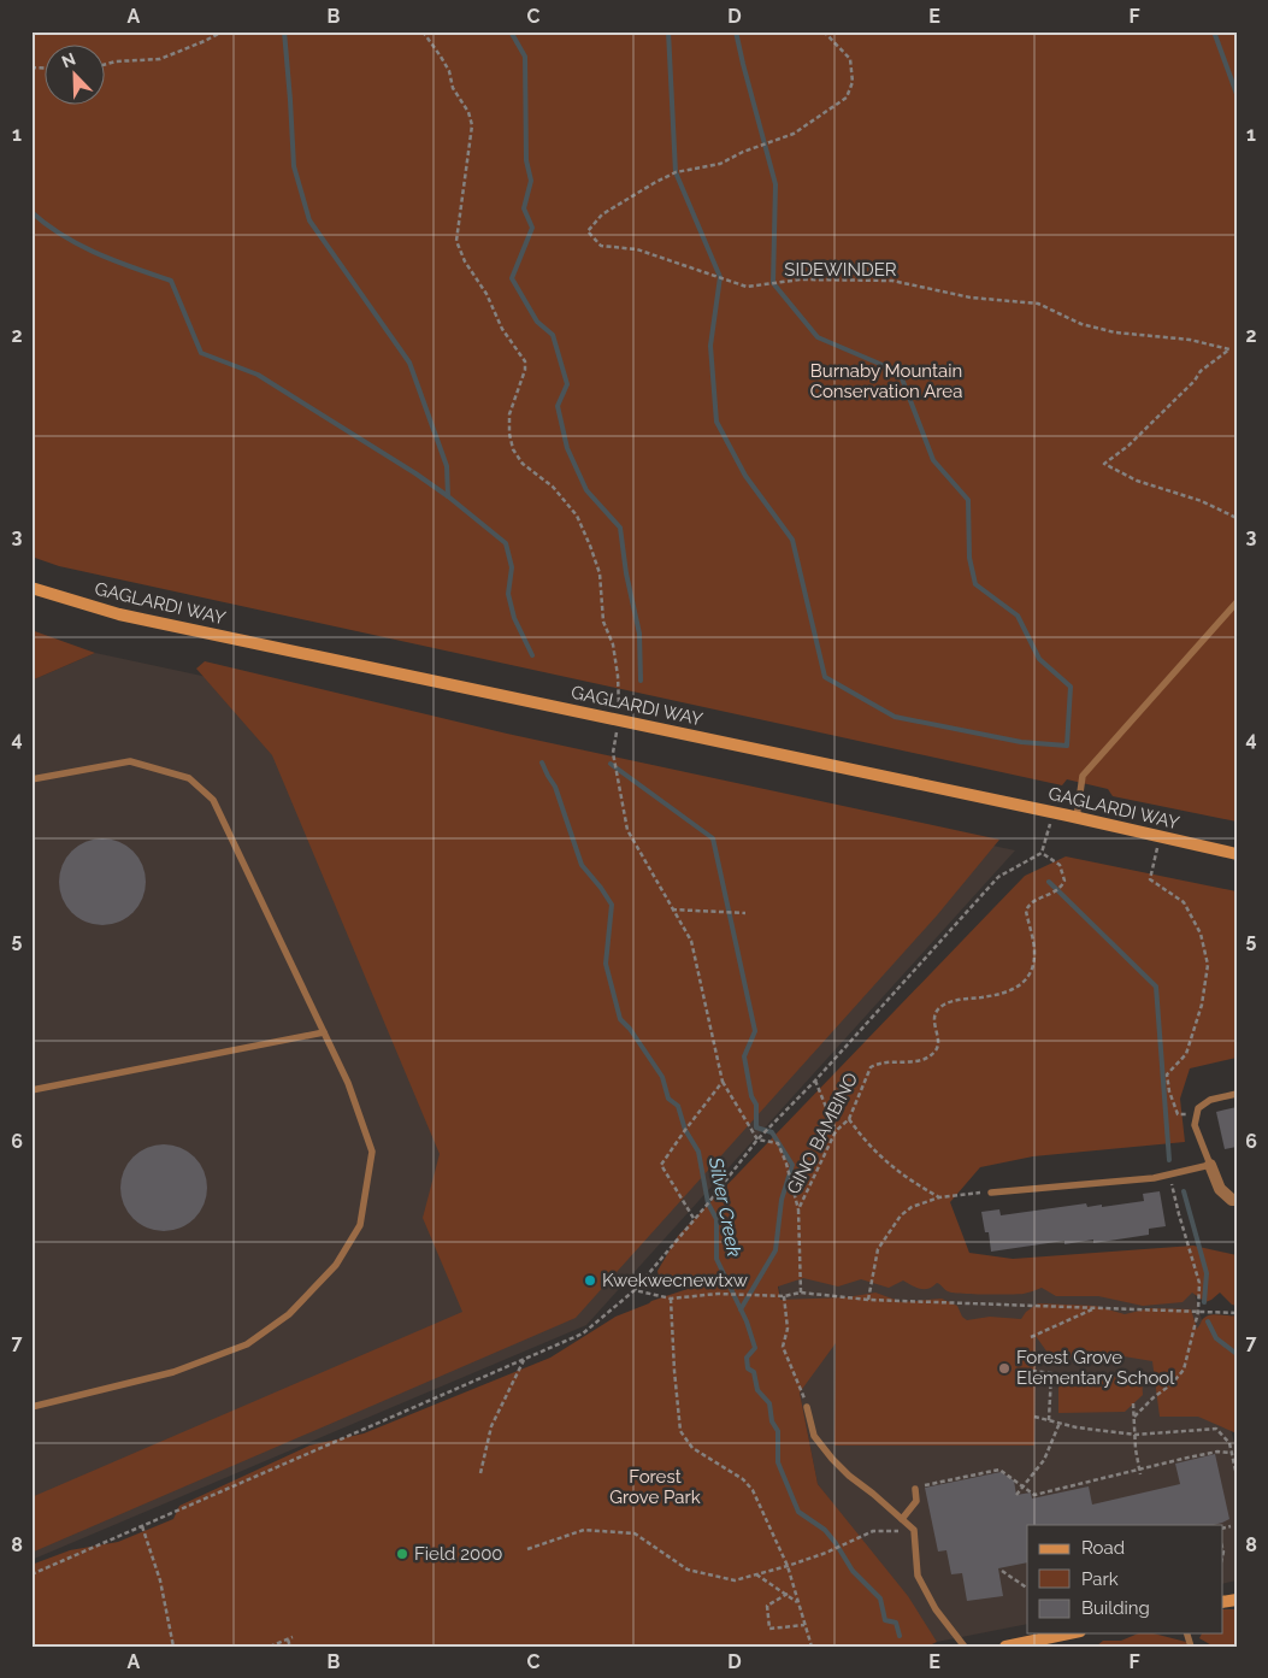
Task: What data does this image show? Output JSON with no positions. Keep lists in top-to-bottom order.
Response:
{
  "streets": {
    "main road": ["GAGLARDI WAY"],
    "path": ["SIDEWINDER", "GINO BAMBINO"]
  },
  "water": ["Silver Creek"],
  "parks": ["Burnaby Mountain Conservation Area", "Forest Grove Park"],
  "places": ["Kwekwecnewtxw", "Forest Grove Elementary School", "Field 2000"],
  "legend": ["Road", "Park", "Building"],
  "north": "top left",
  "grid": {
    "columns": [
      "A",
      "B",
      "C",
      "D",
      "E",
      "F"
    ],
    "rows": [
      "1",
      "2",
      "3",
      "4",
      "5",
      "6",
      "7",
      "8"
    ]
  }
}
